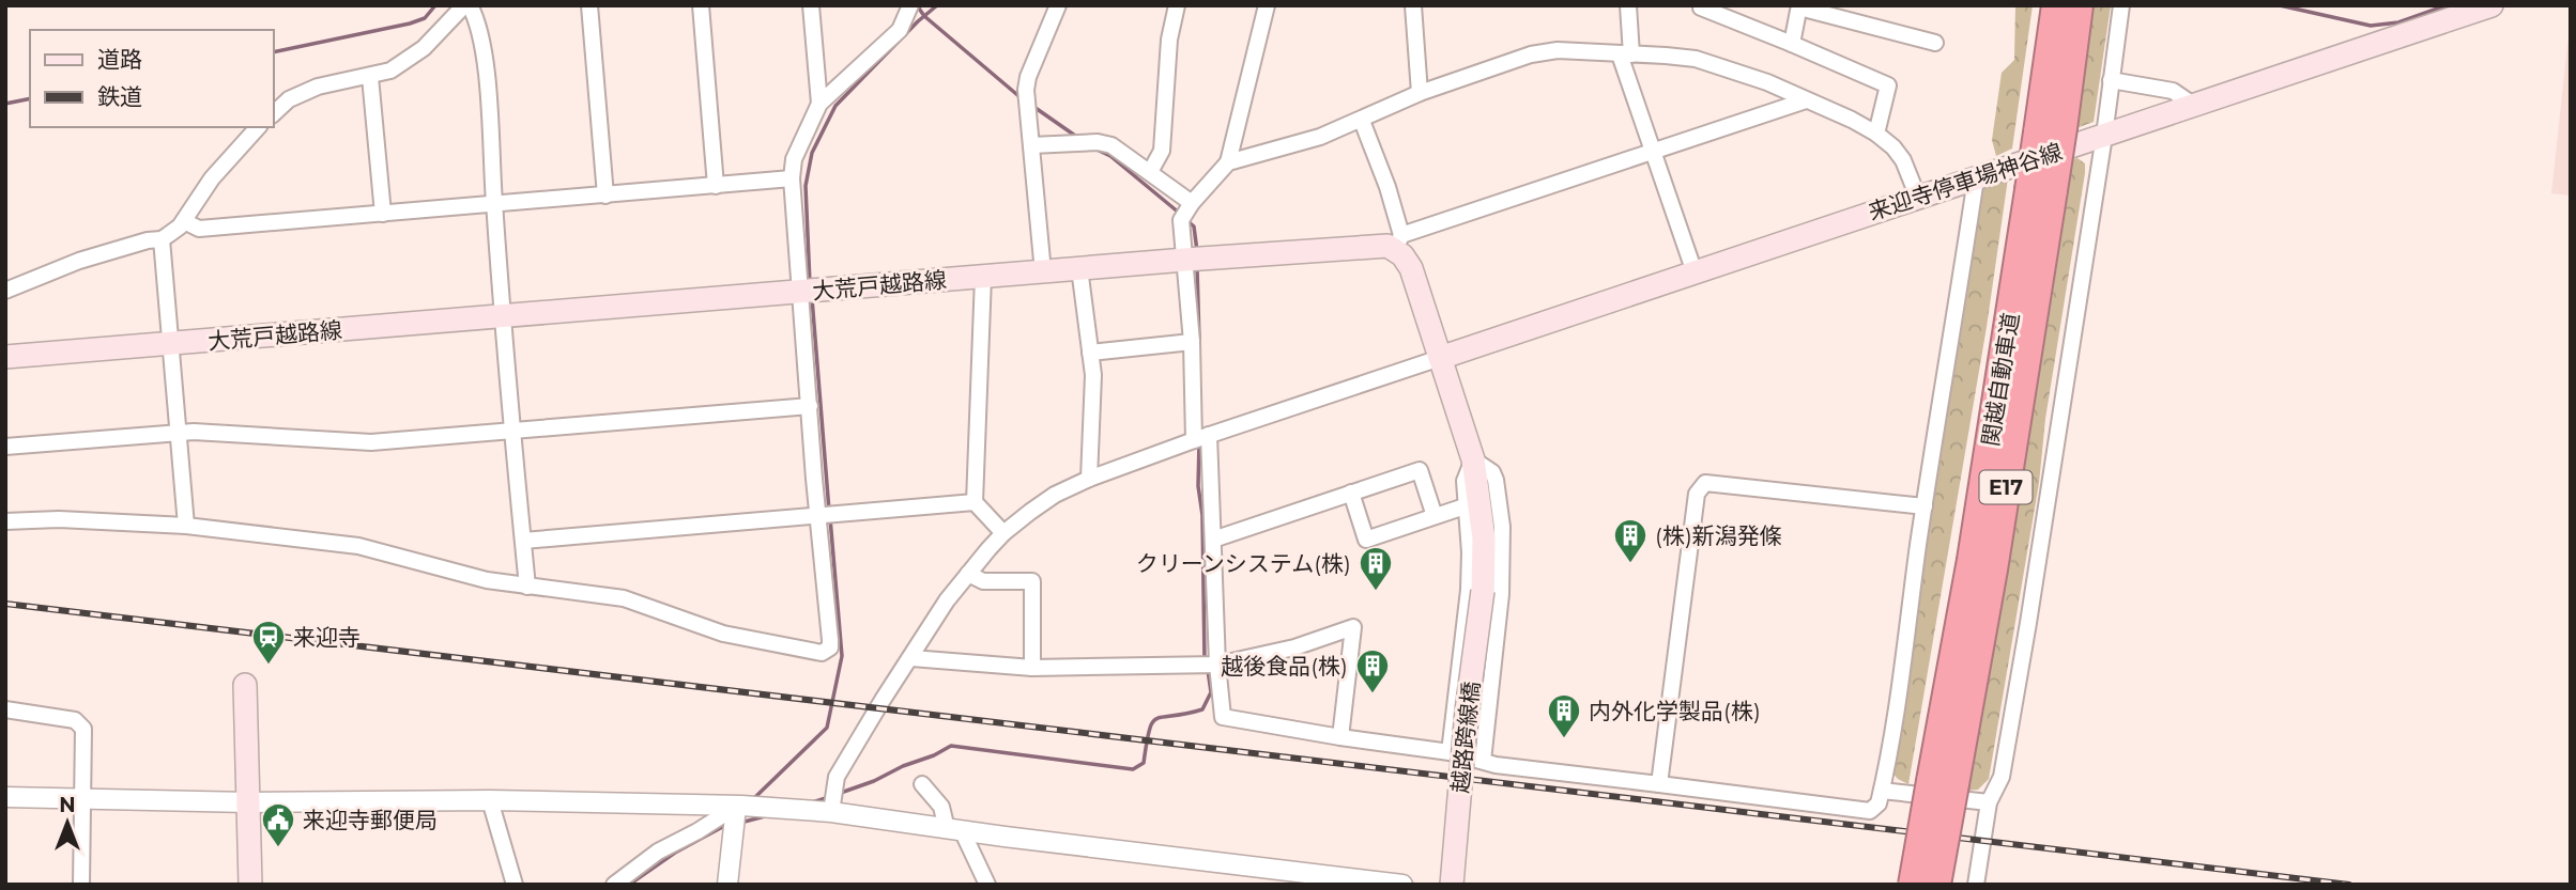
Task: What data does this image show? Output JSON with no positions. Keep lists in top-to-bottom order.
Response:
{
  "streets": {
    "highway": ["関越自動車道", "E17"],
    "main road": ["来迎寺停車場神谷線", "大荒戸越路線", "越路跨線橋"]
  },
  "places": {
    "building": [
      "(株)新潟発條",
      "クリーンシステム(株)",
      "越後食品(株)",
      "内外化学製品(株)"
    ],
    "station": ["来迎寺"],
    "public building": ["来迎寺郵便局"]
  },
  "legend": ["道路", "鉄道"],
  "north": "top"
}
